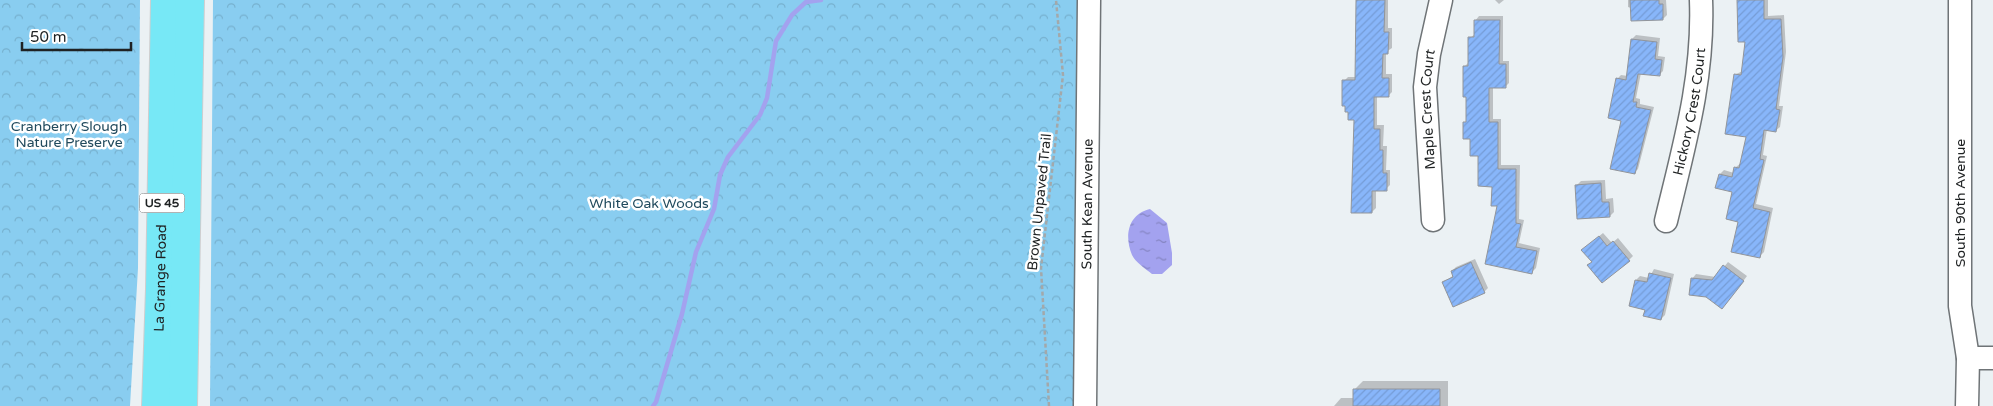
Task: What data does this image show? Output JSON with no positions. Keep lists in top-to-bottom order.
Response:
{
  "streets": {
    "highway": ["US 45", "La Grange Road"],
    "street": [
      "Maple Crest Court",
      "Hickory Crest Court",
      "South Kean Avenue",
      "South 90th Avenue"
    ],
    "path": ["Brown Unpaved Trail"]
  },
  "parks": ["Cranberry Slough Nature Preserve", "White Oak Woods"],
  "scale_bar": "50 m"
}
